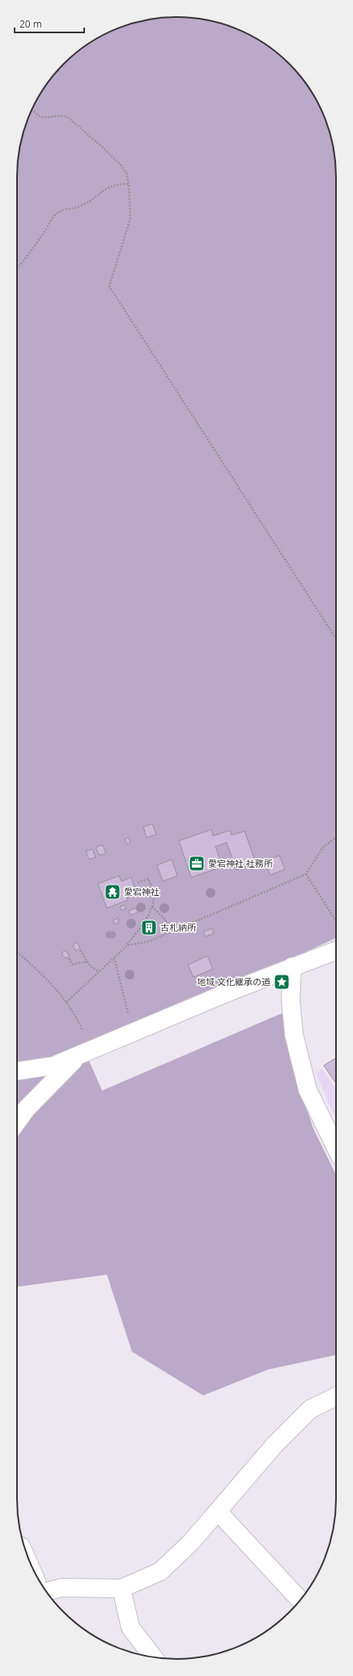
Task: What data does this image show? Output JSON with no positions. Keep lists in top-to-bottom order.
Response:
{
  "places": {
    "office": ["愛宕神社 社務所"],
    "temple": ["愛宕神社"],
    "building": ["古札納所"],
    "place": ["地域 文化継承の道"]
  },
  "scale_bar": "20 m"
}
